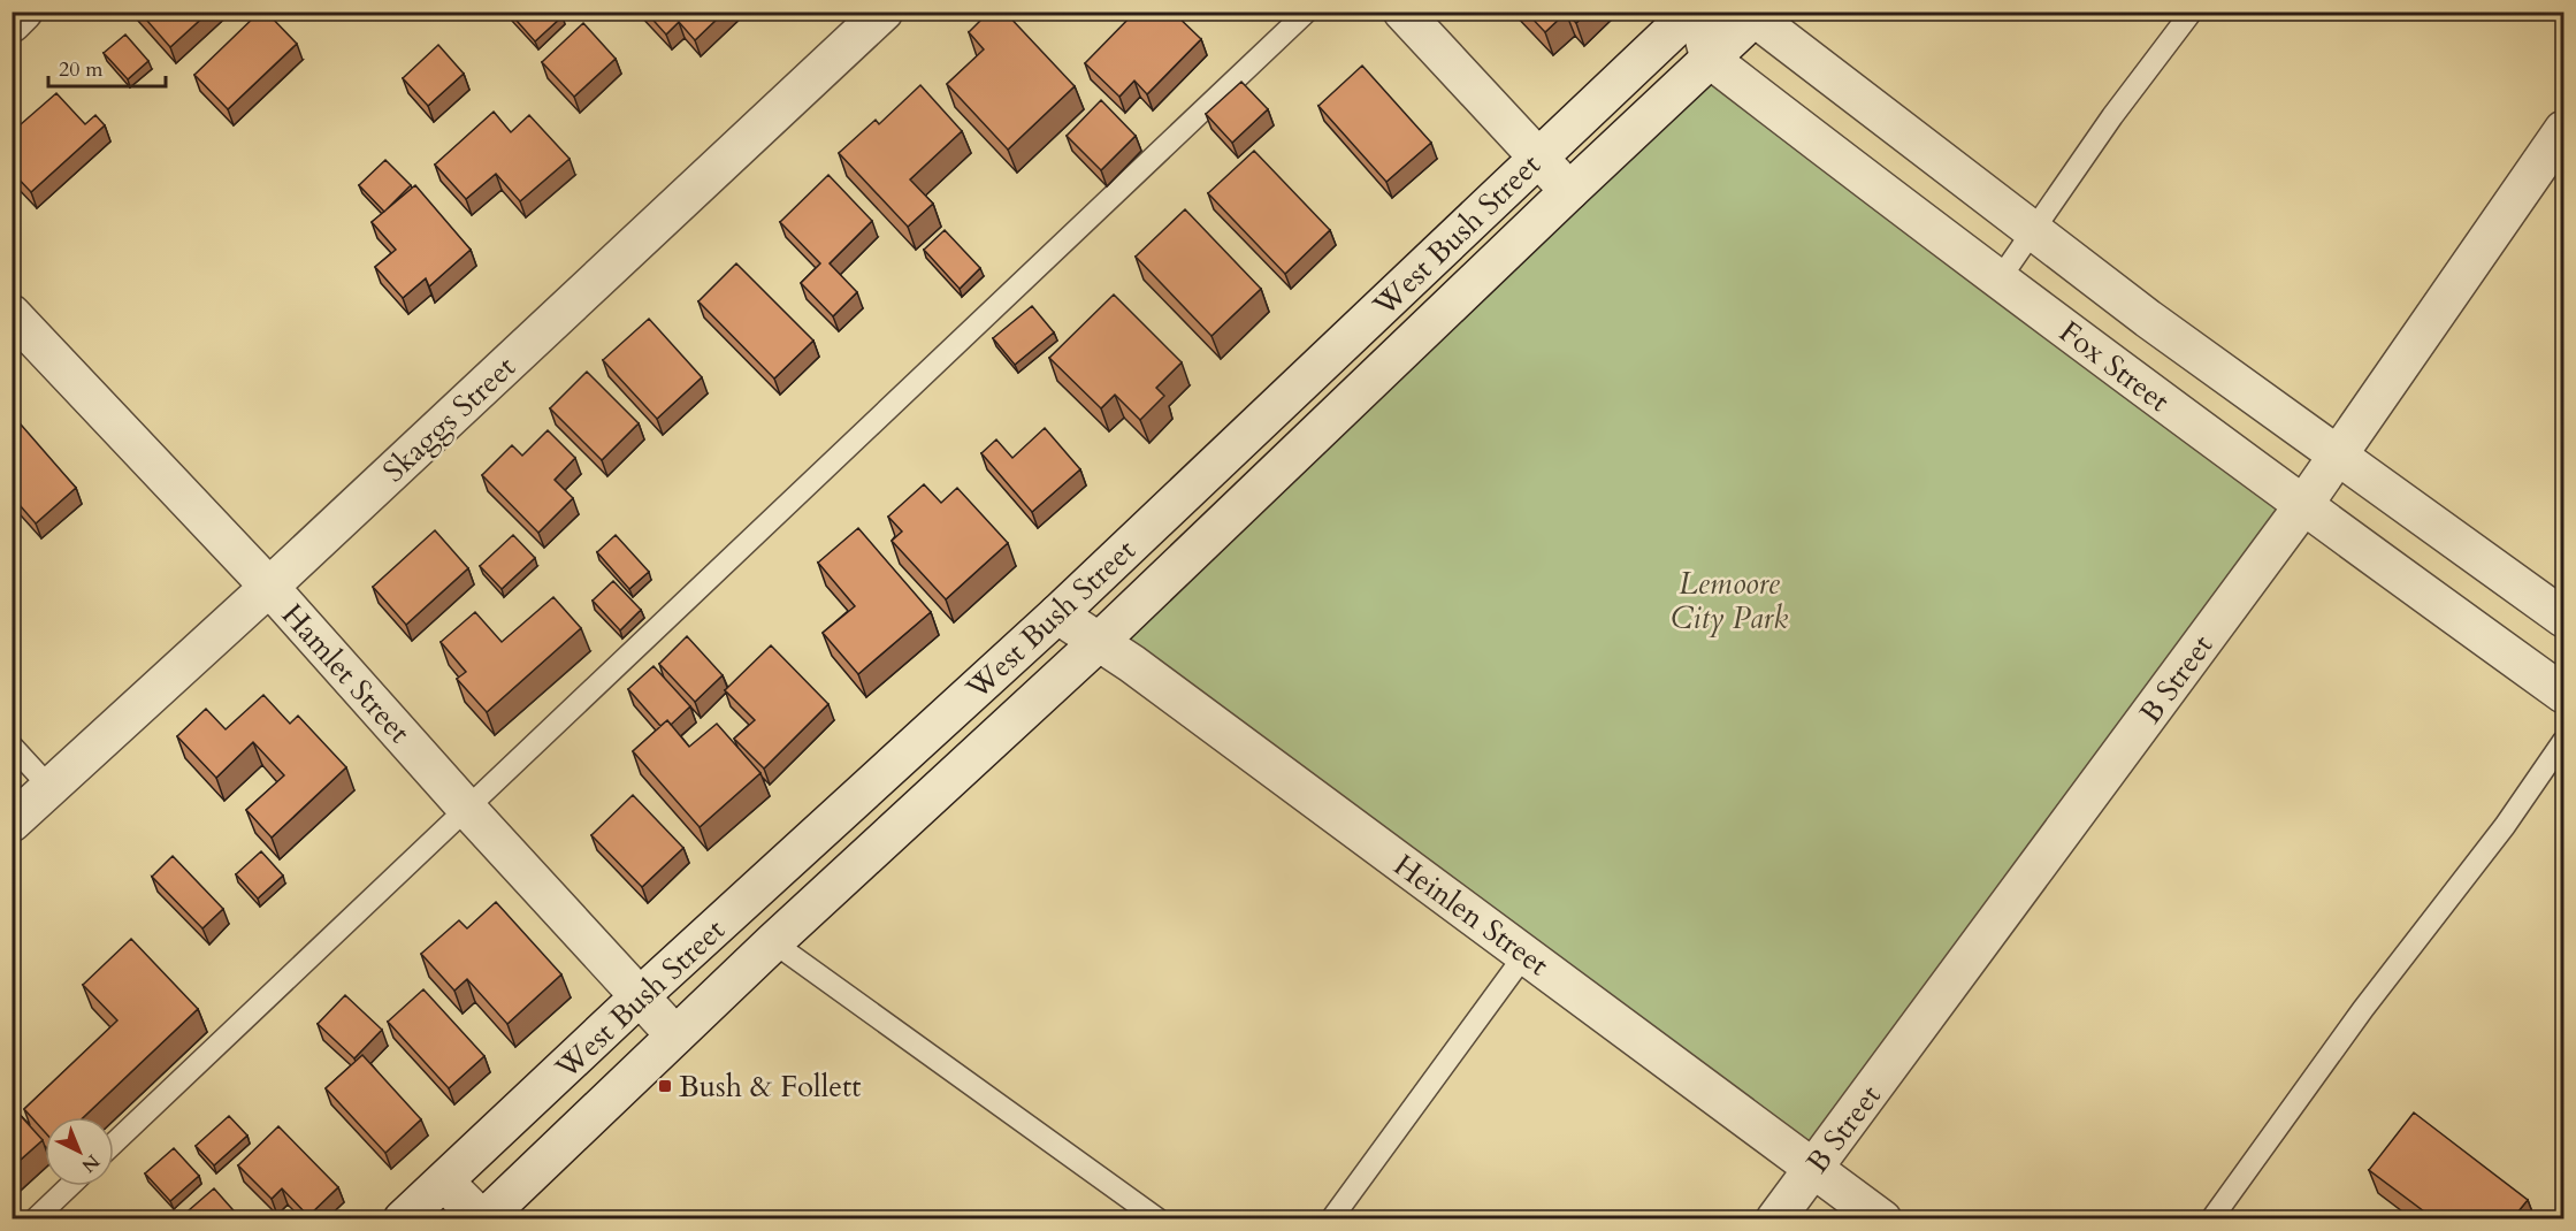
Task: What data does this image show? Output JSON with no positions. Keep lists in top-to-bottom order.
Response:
{
  "streets": {
    "street": [
      "West Bush Street",
      "Fox Street",
      "Skaggs Street",
      "Hamlet Street",
      "B Street",
      "Heinlen Street"
    ]
  },
  "crossings": [
    ["West Bush Street", "Fox Street"],
    ["West Bush Street", "Hamlet Street"],
    ["West Bush Street", "Heinlen Street"],
    ["Fox Street", "B Street"],
    ["Skaggs Street", "Hamlet Street"],
    ["B Street", "Heinlen Street"]
  ],
  "parks": ["Lemoore City Park"],
  "places": {
    "transit": ["Bush & Follett"]
  },
  "scale_bar": "20 m",
  "north": "bottom right"
}
